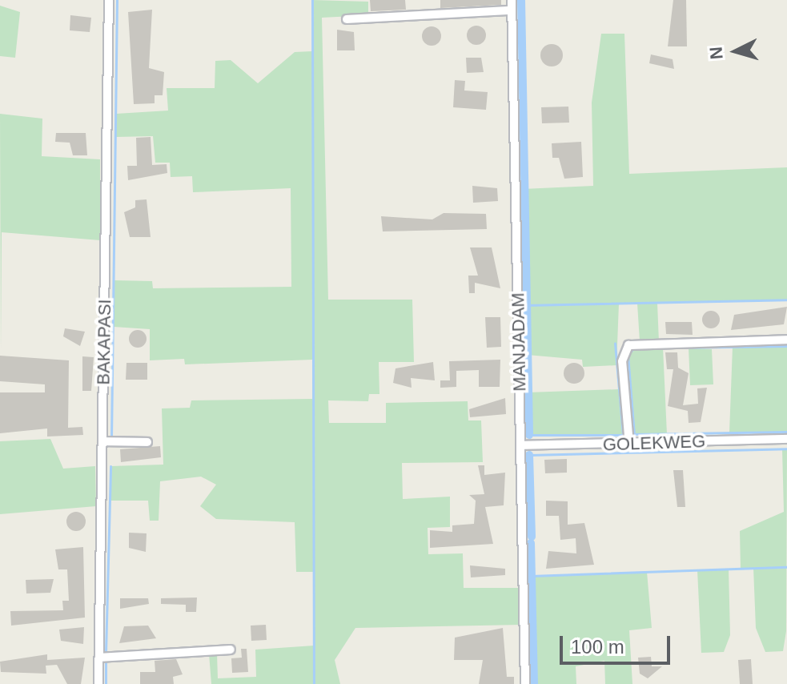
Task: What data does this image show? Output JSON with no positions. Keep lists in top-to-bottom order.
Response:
{
  "streets": {
    "street": ["BAKAPASI", "MANJADAM", "GOLEKWEG"]
  },
  "crossings": [
    ["MANJADAM", "GOLEKWEG"]
  ],
  "scale_bar": "100 m",
  "north": "left"
}
